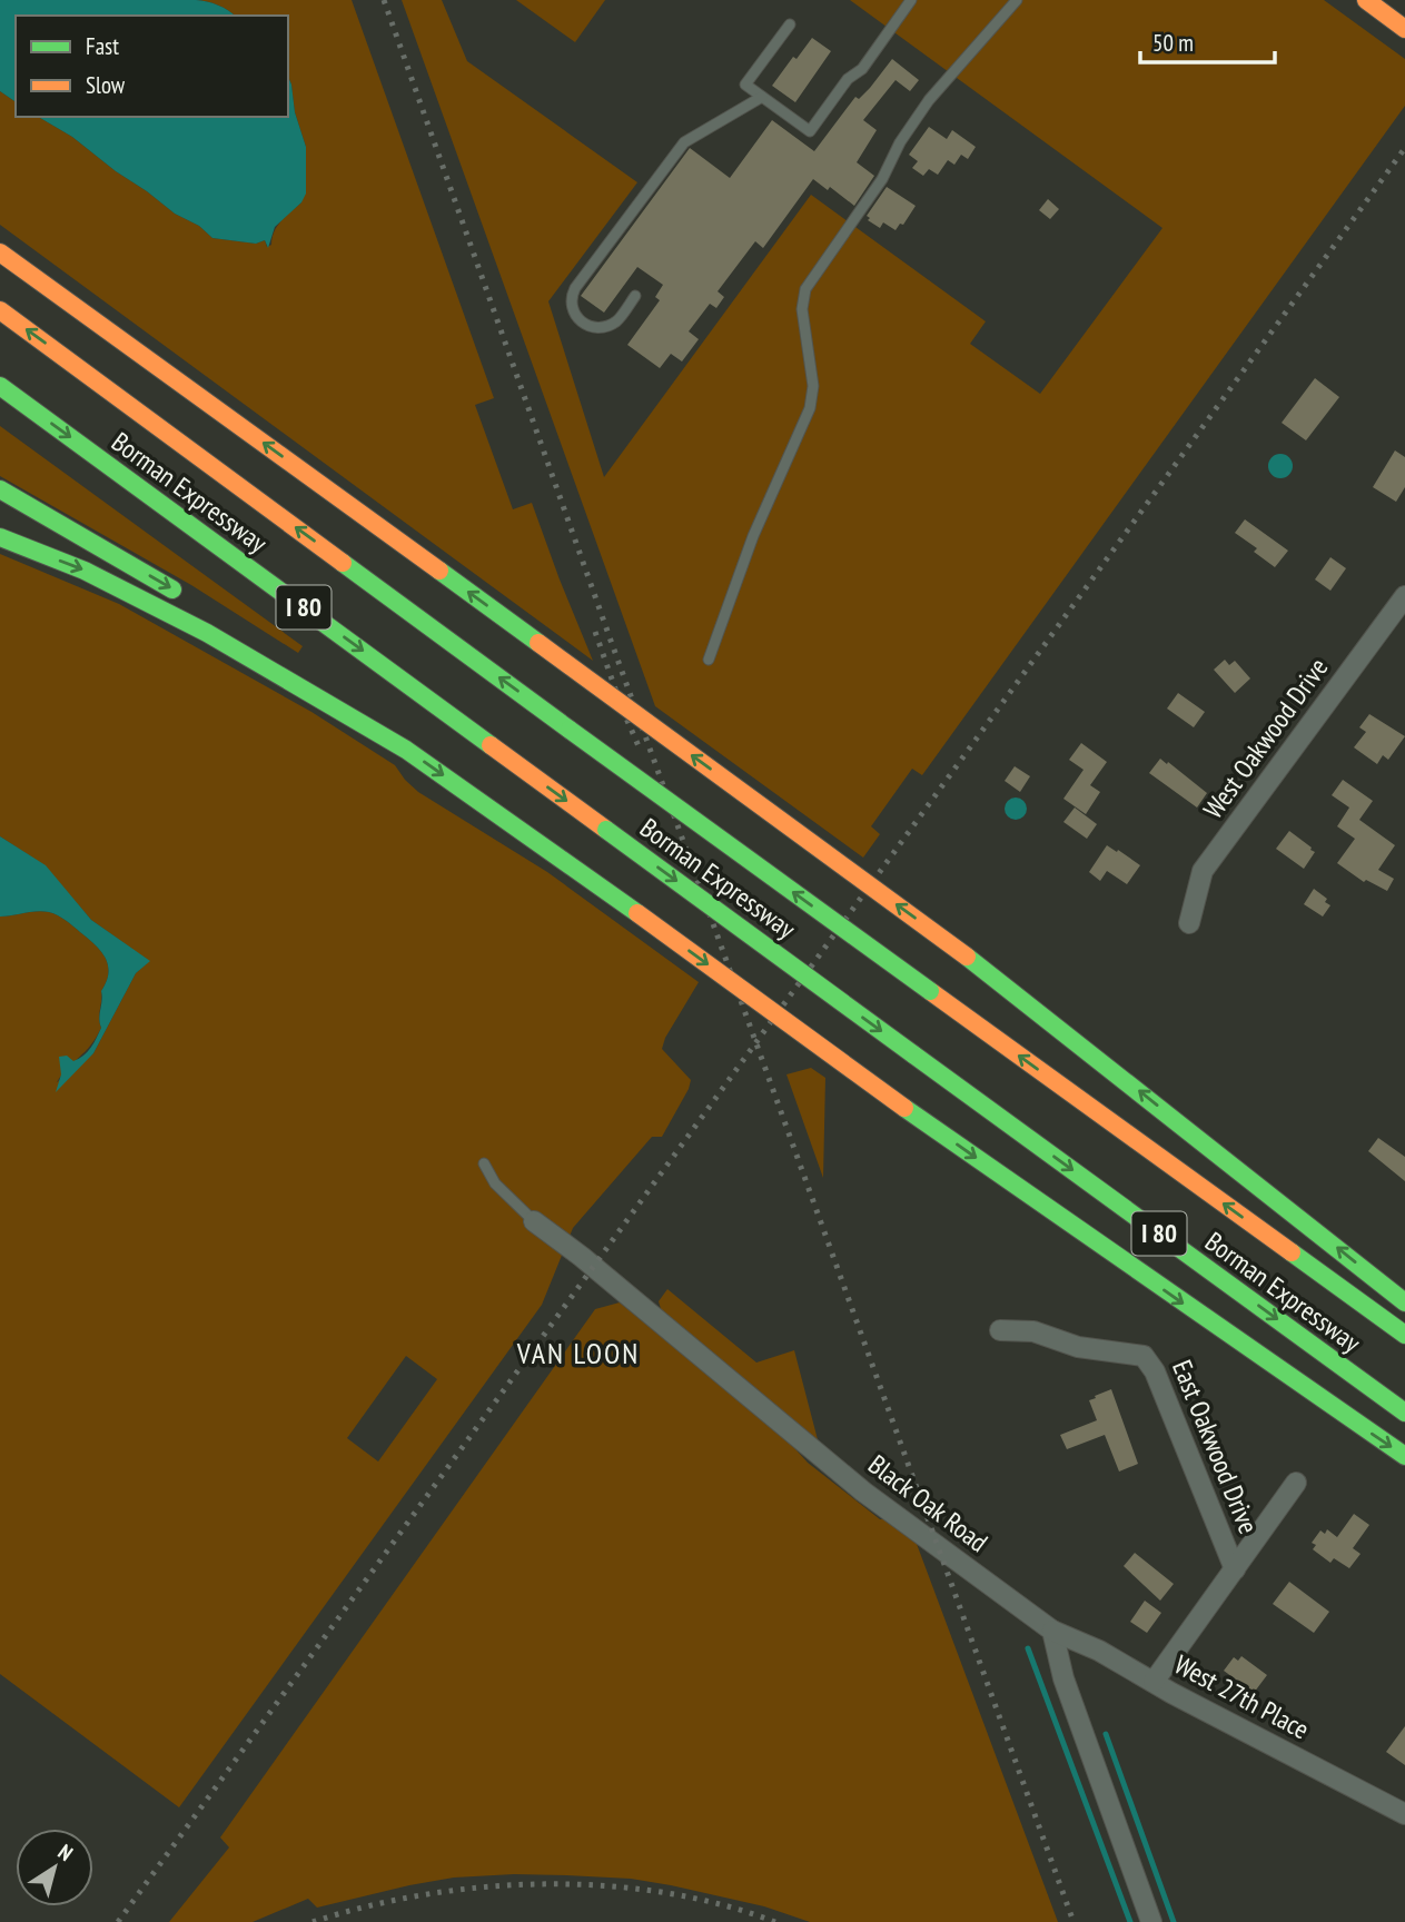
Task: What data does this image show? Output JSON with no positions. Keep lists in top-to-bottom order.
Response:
{
  "streets": {
    "main road": ["Borman Expressway", "I 80"],
    "street": [
      "West Oakwood Drive",
      "East Oakwood Drive",
      "Black Oak Road",
      "West 27th Place"
    ]
  },
  "crossings": [
    ["East Oakwood Drive", "West 27th Place"],
    ["Black Oak Road", "West 27th Place"]
  ],
  "districts": ["VAN LOON"],
  "legend": ["Fast", "Slow"],
  "scale_bar": "50 m",
  "north": "top right"
}
